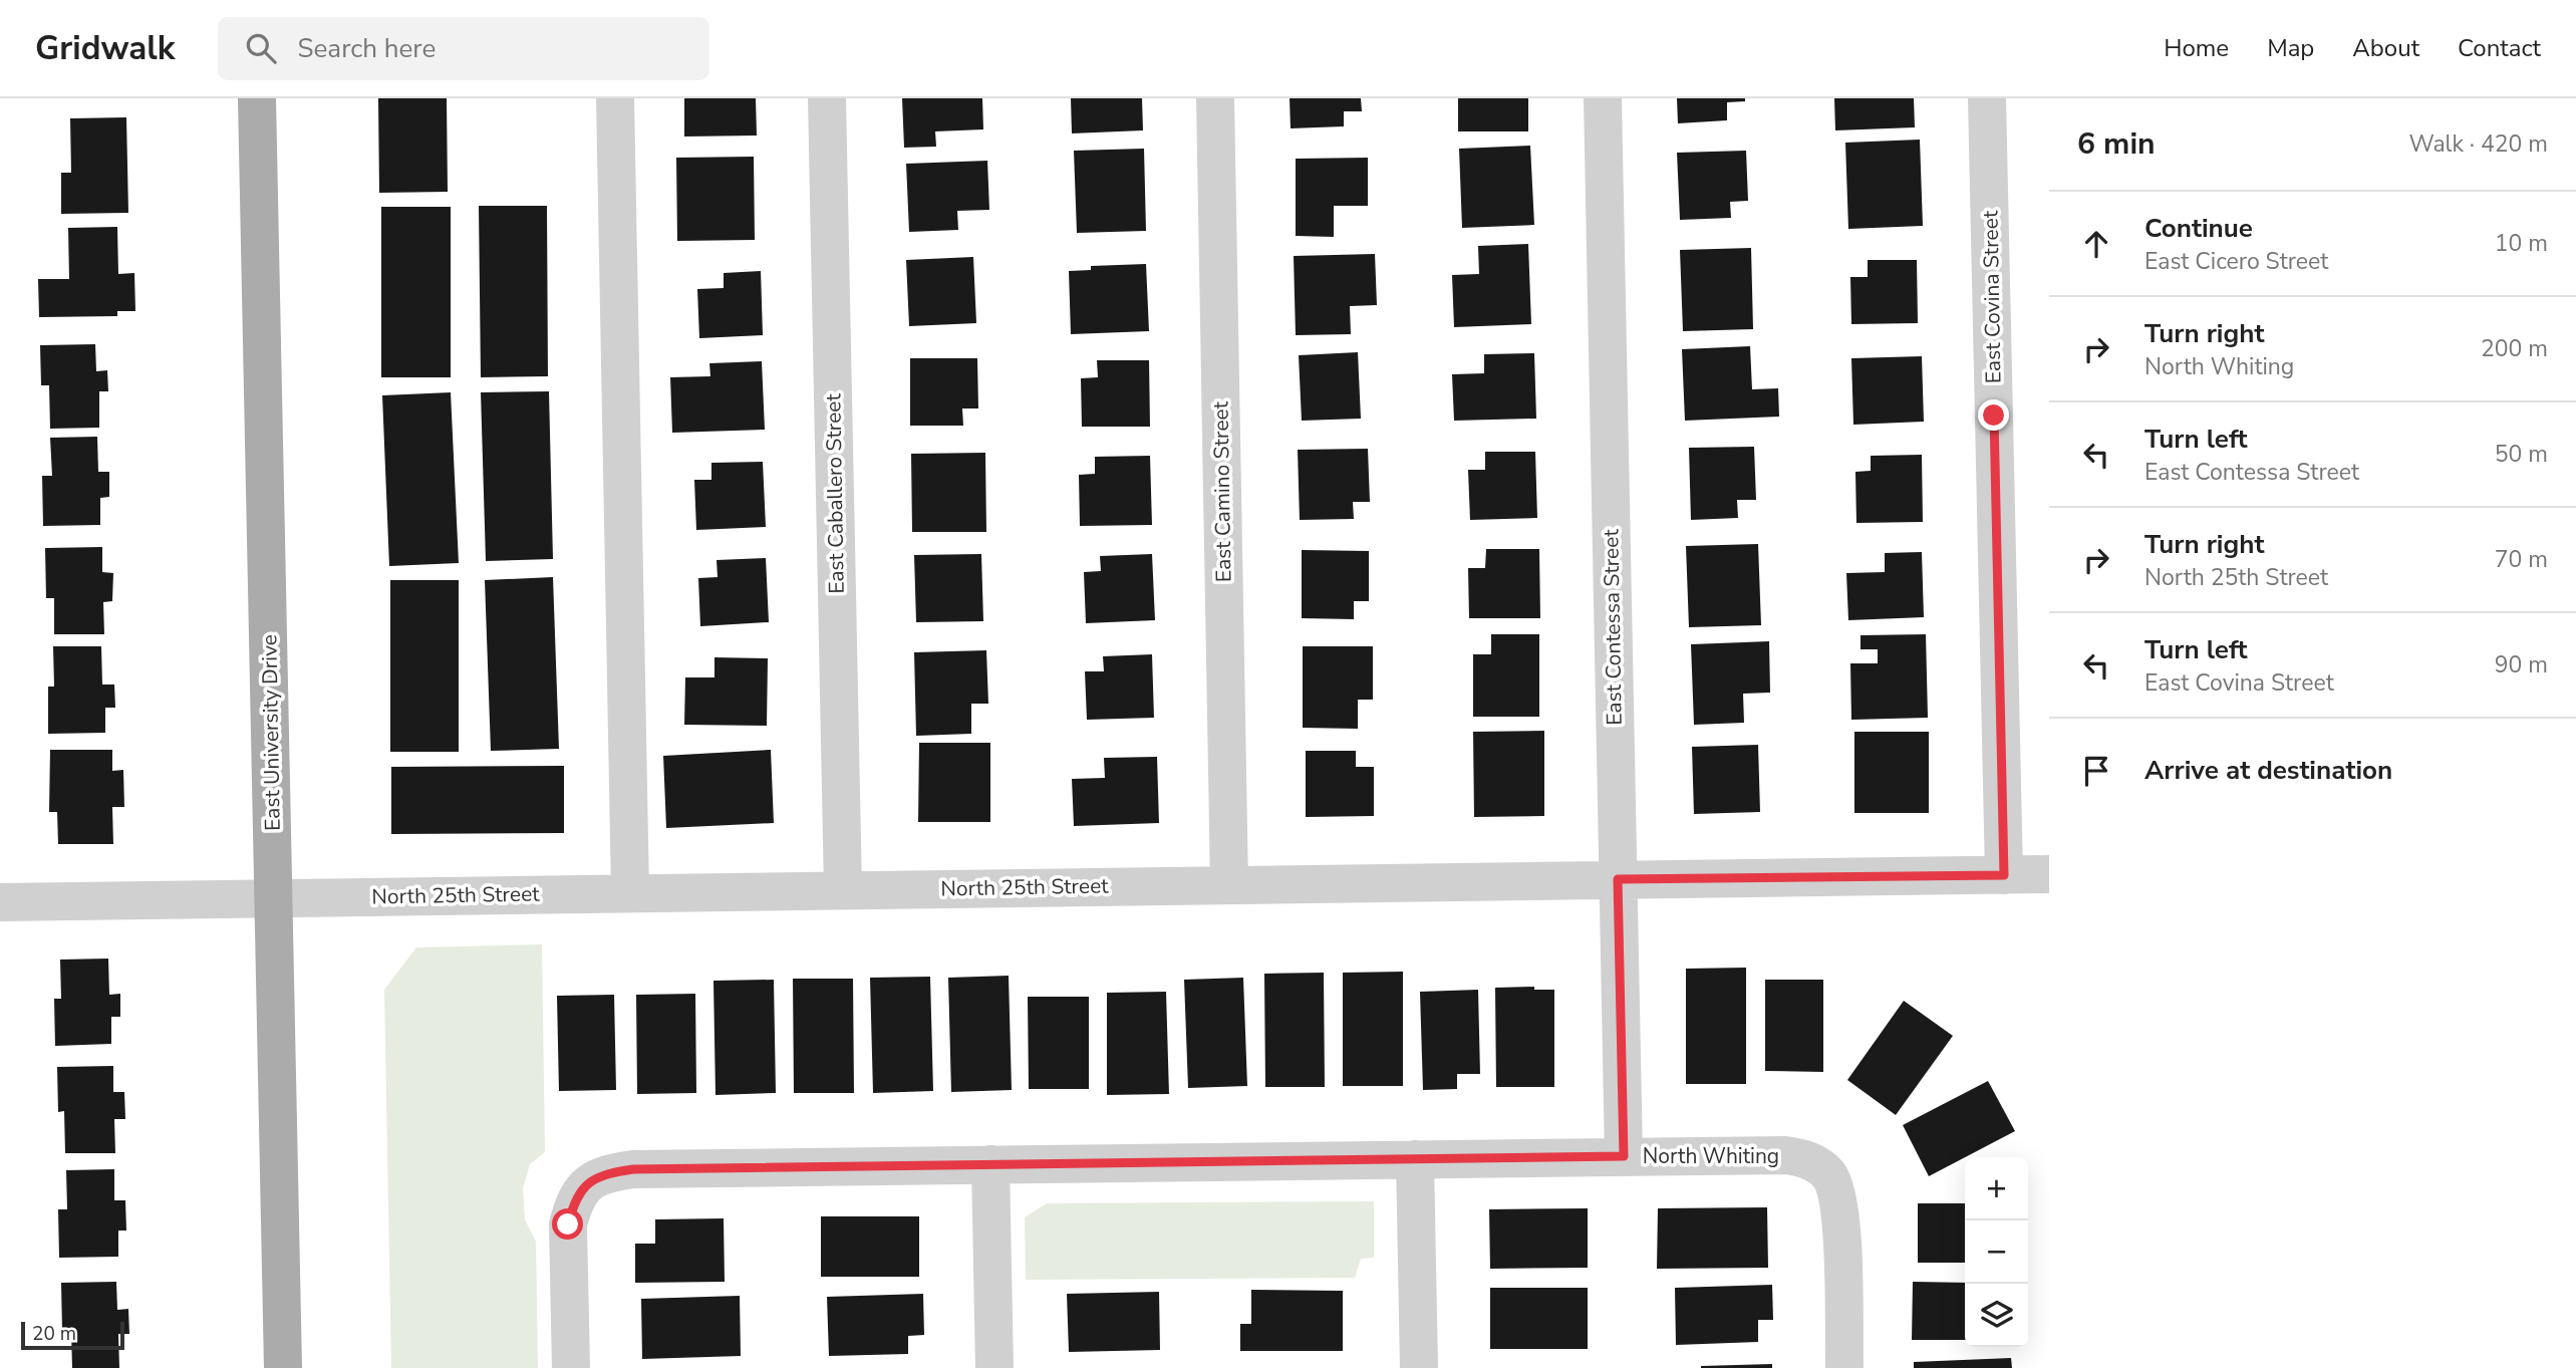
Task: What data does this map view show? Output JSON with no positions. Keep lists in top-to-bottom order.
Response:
{
  "streets": {
    "main road": ["East University Drive"],
    "street": [
      "East Covina Street",
      "East Camino Street",
      "East Caballero Street",
      "East Contessa Street",
      "North 25th Street",
      "North Whiting"
    ]
  },
  "crossings": [
    ["East Covina Street", "North 25th Street"],
    ["East Camino Street", "North 25th Street"],
    ["East Caballero Street", "North 25th Street"],
    ["East Contessa Street", "North 25th Street"],
    ["East Contessa Street", "North Whiting"],
    ["East University Drive", "North 25th Street"]
  ],
  "scale_bar": "20 m",
  "page": {
    "header": "Gridwalk",
    "search": "Search here",
    "nav": [
      "Home",
      "Map",
      "About",
      "Contact"
    ],
    "heading": ["6 min", "Walk · 420 m"],
    "list": [
      ["Continue", "East Cicero Street", "10 m"],
      ["Turn right", "North Whiting", "200 m"],
      ["Turn left", "East Contessa Street", "50 m"],
      ["Turn right", "North 25th Street", "70 m"],
      ["Turn left", "East Covina Street", "90 m"],
      "Arrive at destination"
    ],
    "map_buttons": ["+", "−"],
    "scale": "20 m"
  }
}
